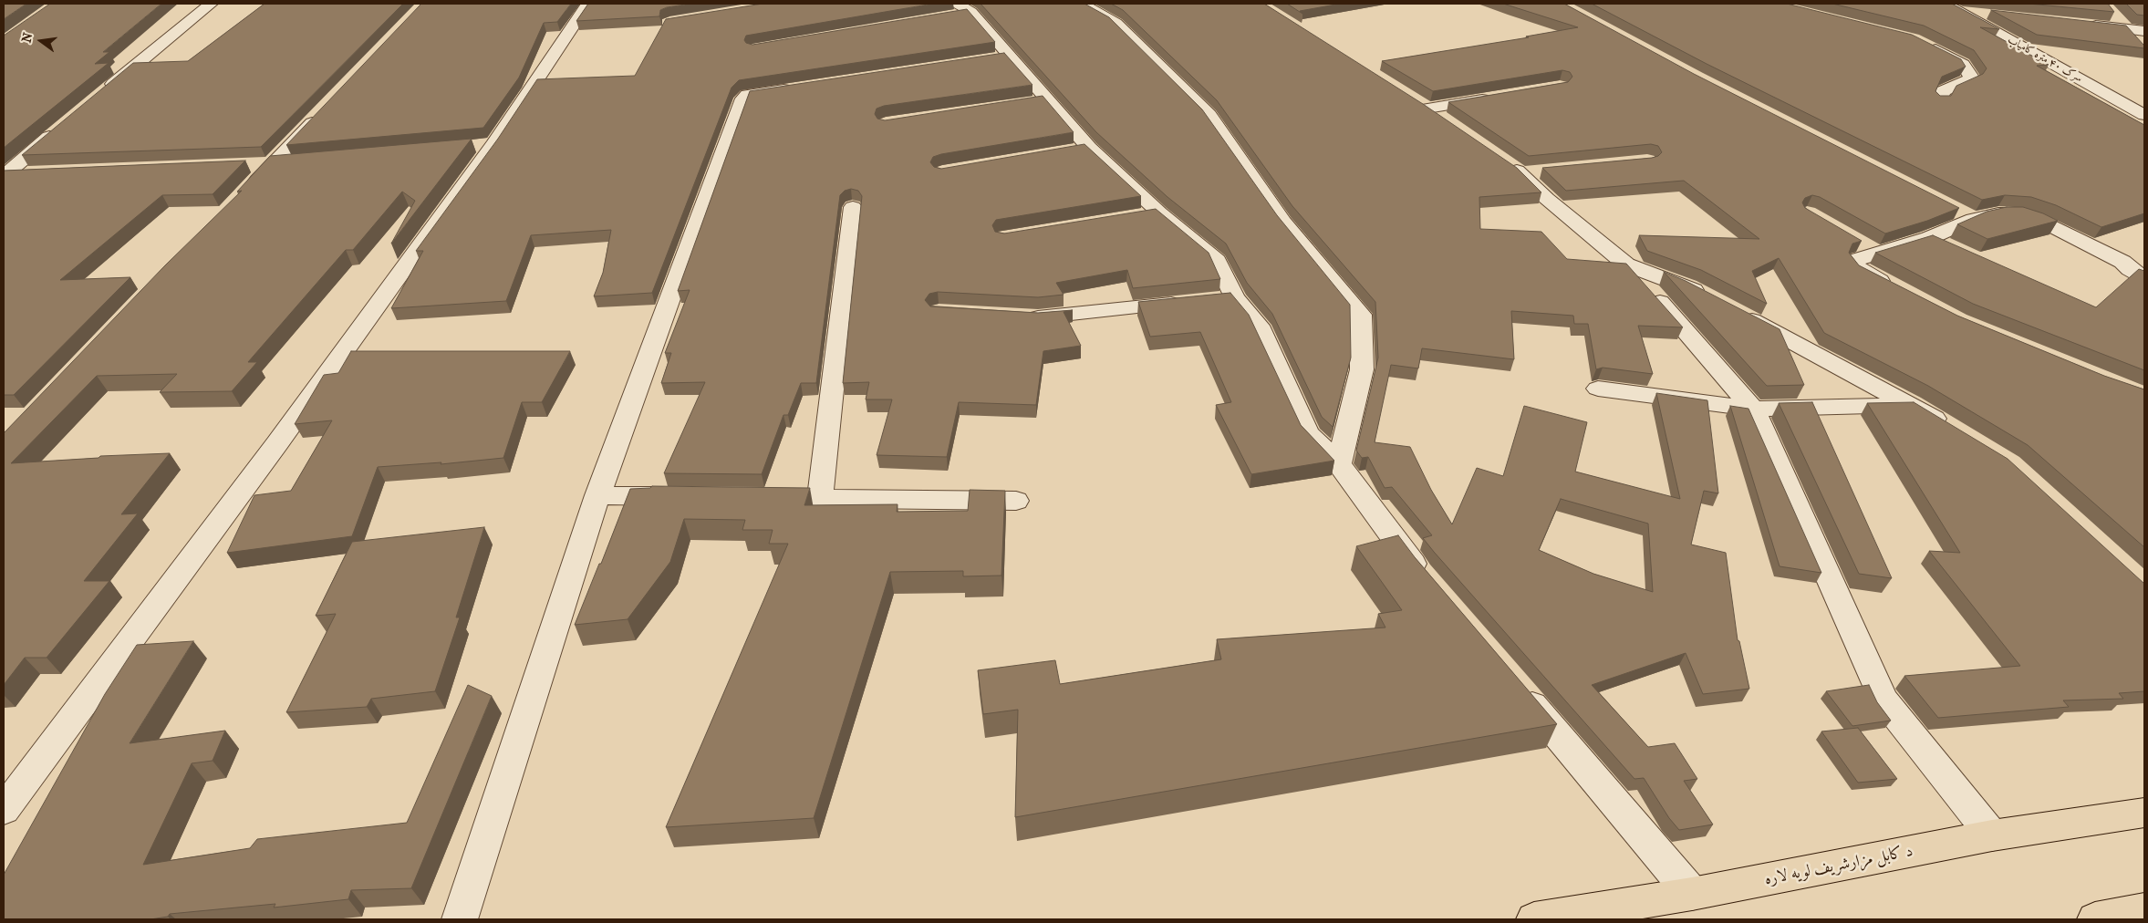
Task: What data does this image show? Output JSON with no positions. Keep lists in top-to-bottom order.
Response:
{
  "streets": {
    "highway": ["د کابل مزارشریف لویه لاره"],
    "street": ["سرک ۴۰ متره کامیاب"]
  },
  "north": "left"
}
